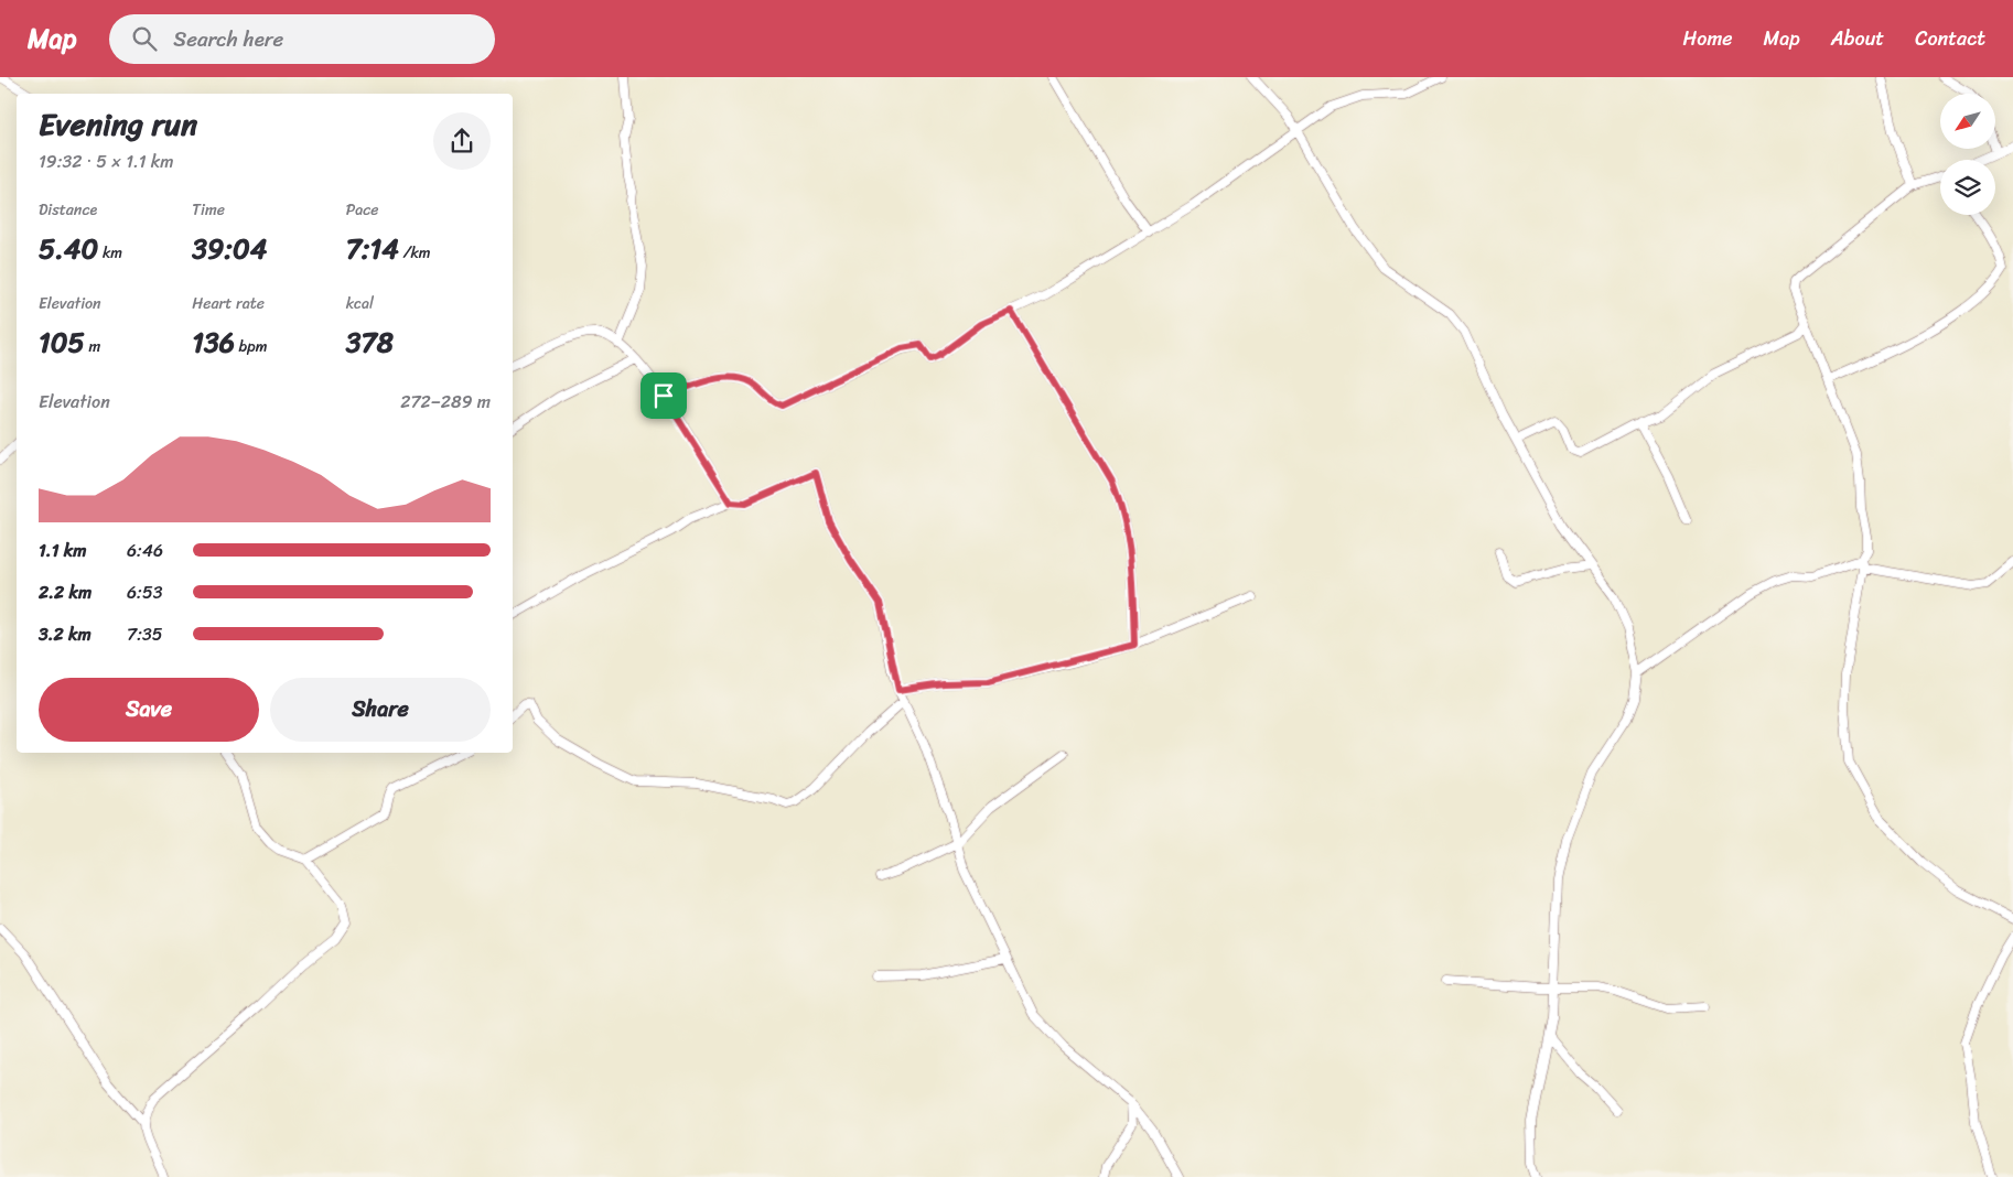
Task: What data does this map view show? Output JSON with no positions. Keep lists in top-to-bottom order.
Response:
{
  "north": "bottom left",
  "page": {
    "header": "Map",
    "search": "Search here",
    "nav": [
      "Home",
      "Map",
      "About",
      "Contact"
    ],
    "heading": ["Evening run", "19:32 · 5 × 1.1 km"],
    "stats": [
      ["Distance", "5.40 km"],
      ["Time", "39:04"],
      ["Pace", "7:14 /km"],
      ["Elevation", "105 m"],
      ["Heart rate", "136 bpm"],
      ["kcal", "378"]
    ],
    "chart": ["Elevation", "272–289 m"],
    "list": [
      {
        "name": "1.1 km",
        "note": "6:46"
      },
      {
        "name": "2.2 km",
        "note": "6:53"
      },
      {
        "name": "3.2 km",
        "note": "7:35"
      }
    ],
    "buttons": ["Save", "Share"]
  }
}
